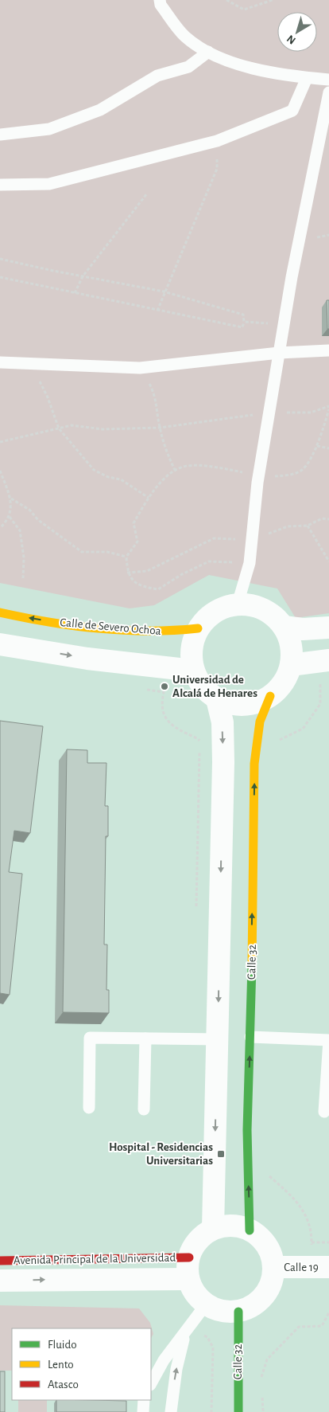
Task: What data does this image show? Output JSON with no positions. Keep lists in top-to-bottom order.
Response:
{
  "streets": {
    "street": [
      "Calle de Severo Ochoa",
      "Calle 32",
      "Avenida Principal de la Universidad",
      "Calle 19"
    ]
  },
  "crossings": [
    ["Calle de Severo Ochoa", "Calle 32"],
    ["Calle 32", "Avenida Principal de la Universidad"],
    ["Calle 32", "Calle 19"],
    ["Avenida Principal de la Universidad", "Calle 19"]
  ],
  "places": {
    "other": ["Universidad de Alcalá de Henares"],
    "transit": ["Hospital - Residencias Universitarias"]
  },
  "legend": ["Fluido", "Lento", "Atasco"],
  "north": "bottom left"
}
